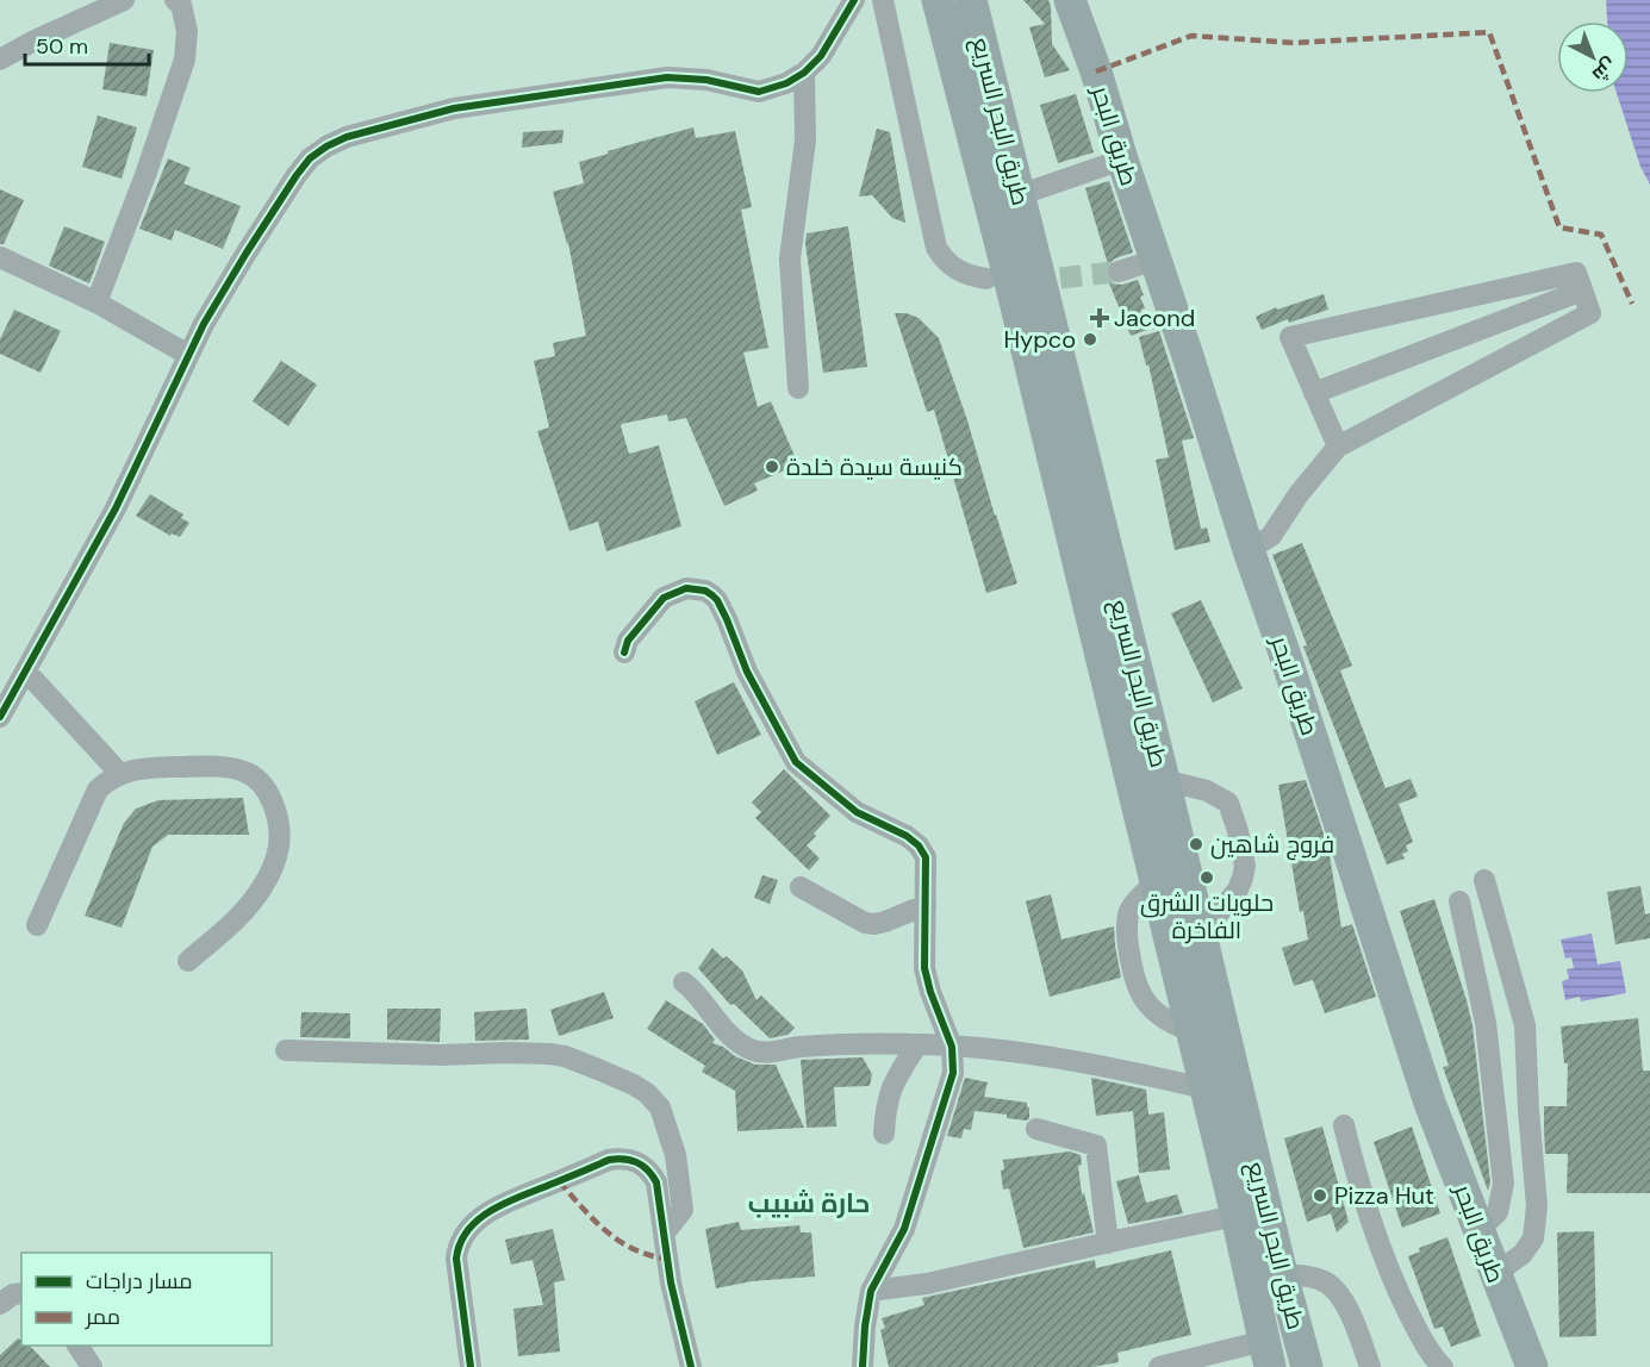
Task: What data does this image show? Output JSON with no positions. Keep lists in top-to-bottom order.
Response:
{
  "streets": {
    "highway": ["طريق البحر السريع", "طريق البحر"]
  },
  "districts": ["حارة شبيب"],
  "places": {
    "health": ["Jacond"],
    "other": [
      "Hypco",
      "كنيسة سيدة خلدة",
      "فروج شاهين",
      "حلويات الشرق الفاخرة",
      "Pizza Hut"
    ]
  },
  "legend": ["مسار دراجات", "ممر"],
  "scale_bar": "50 m",
  "north": "bottom right"
}
